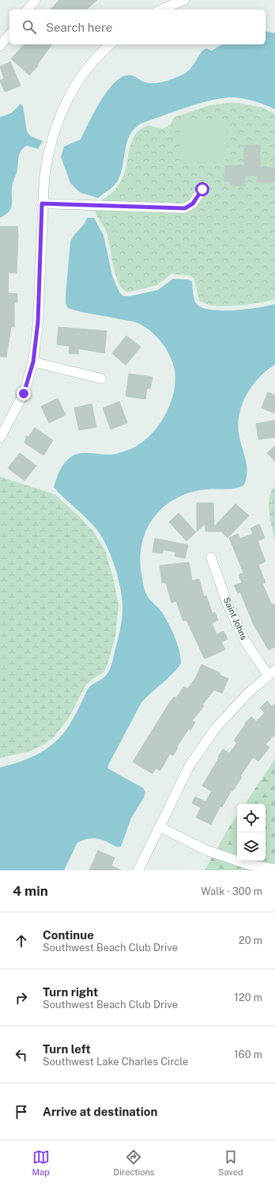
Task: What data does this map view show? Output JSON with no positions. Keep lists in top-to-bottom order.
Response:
{
  "streets": {
    "street": ["Saint Johns"]
  },
  "page": {
    "search": "Search here",
    "heading": ["4 min", "Walk · 300 m"],
    "list": [
      ["Continue", "Southwest Beach Club Drive", "20 m"],
      ["Turn right", "Southwest Beach Club Drive", "120 m"],
      ["Turn left", "Southwest Lake Charles Circle", "160 m"],
      "Arrive at destination"
    ],
    "nav": ["Map", "Directions", "Saved"]
  }
}
